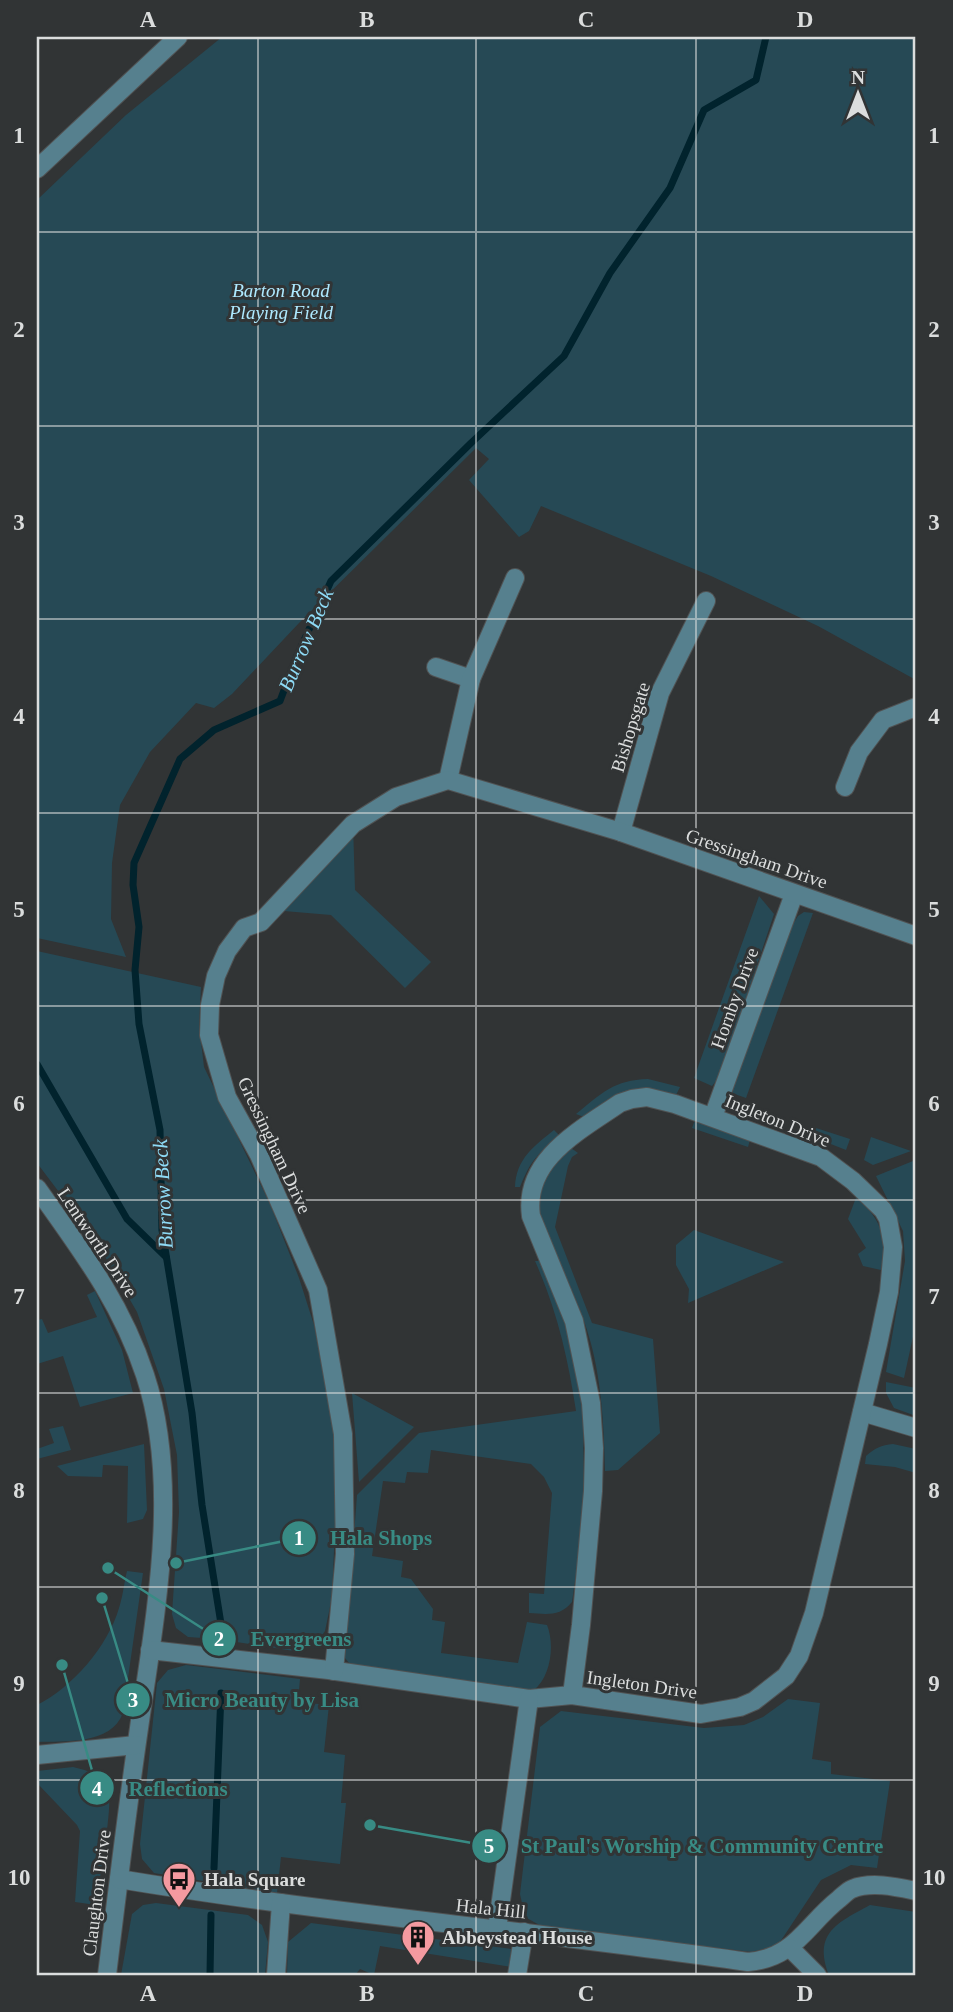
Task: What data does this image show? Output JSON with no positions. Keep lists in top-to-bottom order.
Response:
{
  "streets": {
    "street": [
      "Bishopsgate",
      "Gressingham Drive",
      "Hornby Drive",
      "Ingleton Drive",
      "Lentworth Drive",
      "Claughton Drive",
      "Hala Hill"
    ]
  },
  "crossings": [
    ["Bishopsgate", "Gressingham Drive"],
    ["Gressingham Drive", "Hornby Drive"],
    ["Hornby Drive", "Ingleton Drive"],
    ["Lentworth Drive", "Claughton Drive"],
    ["Claughton Drive", "Hala Hill"]
  ],
  "water": ["Burrow Beck"],
  "parks": ["Barton Road Playing Field"],
  "places": {
    "other": [
      "Hala Shops",
      "Evergreens",
      "Micro Beauty by Lisa",
      "Reflections",
      "St Paul's Worship & Community Centre"
    ],
    "bus stop": ["Hala Square"],
    "building": ["Abbeystead House"]
  },
  "north": "top",
  "grid": {
    "columns": [
      "A",
      "B",
      "C",
      "D"
    ],
    "rows": [
      "1",
      "2",
      "3",
      "4",
      "5",
      "6",
      "7",
      "8",
      "9",
      "10"
    ]
  }
}
